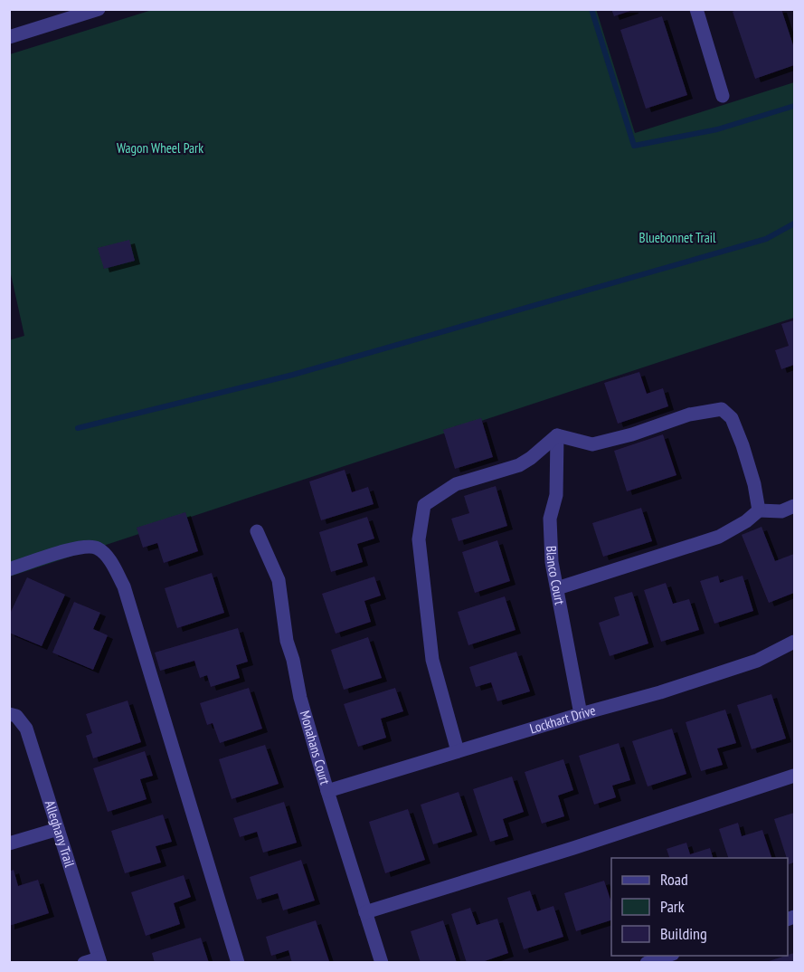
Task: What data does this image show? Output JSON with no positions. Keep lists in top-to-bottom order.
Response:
{
  "streets": {
    "street": [
      "Blanco Court",
      "Lockhart Drive",
      "Monahans Court",
      "Alleghany Trail"
    ]
  },
  "crossings": [
    ["Blanco Court", "Lockhart Drive"],
    ["Lockhart Drive", "Monahans Court"]
  ],
  "parks": ["Wagon Wheel Park", "Bluebonnet Trail"],
  "legend": ["Road", "Park", "Building"]
}
